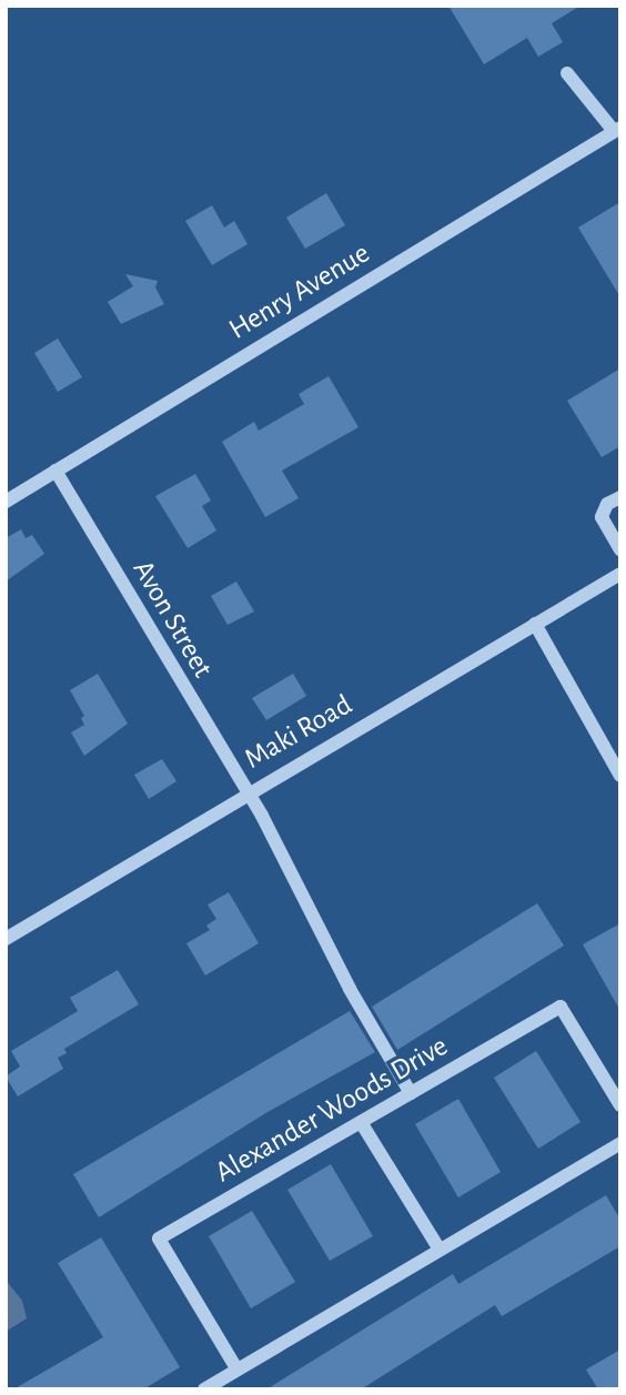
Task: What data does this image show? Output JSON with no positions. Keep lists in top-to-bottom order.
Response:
{
  "streets": {
    "street": [
      "Henry Avenue",
      "Avon Street",
      "Maki Road",
      "Alexander Woods Drive"
    ]
  },
  "crossings": [
    ["Henry Avenue", "Avon Street"],
    ["Avon Street", "Maki Road"],
    ["Avon Street", "Alexander Woods Drive"]
  ]
}
